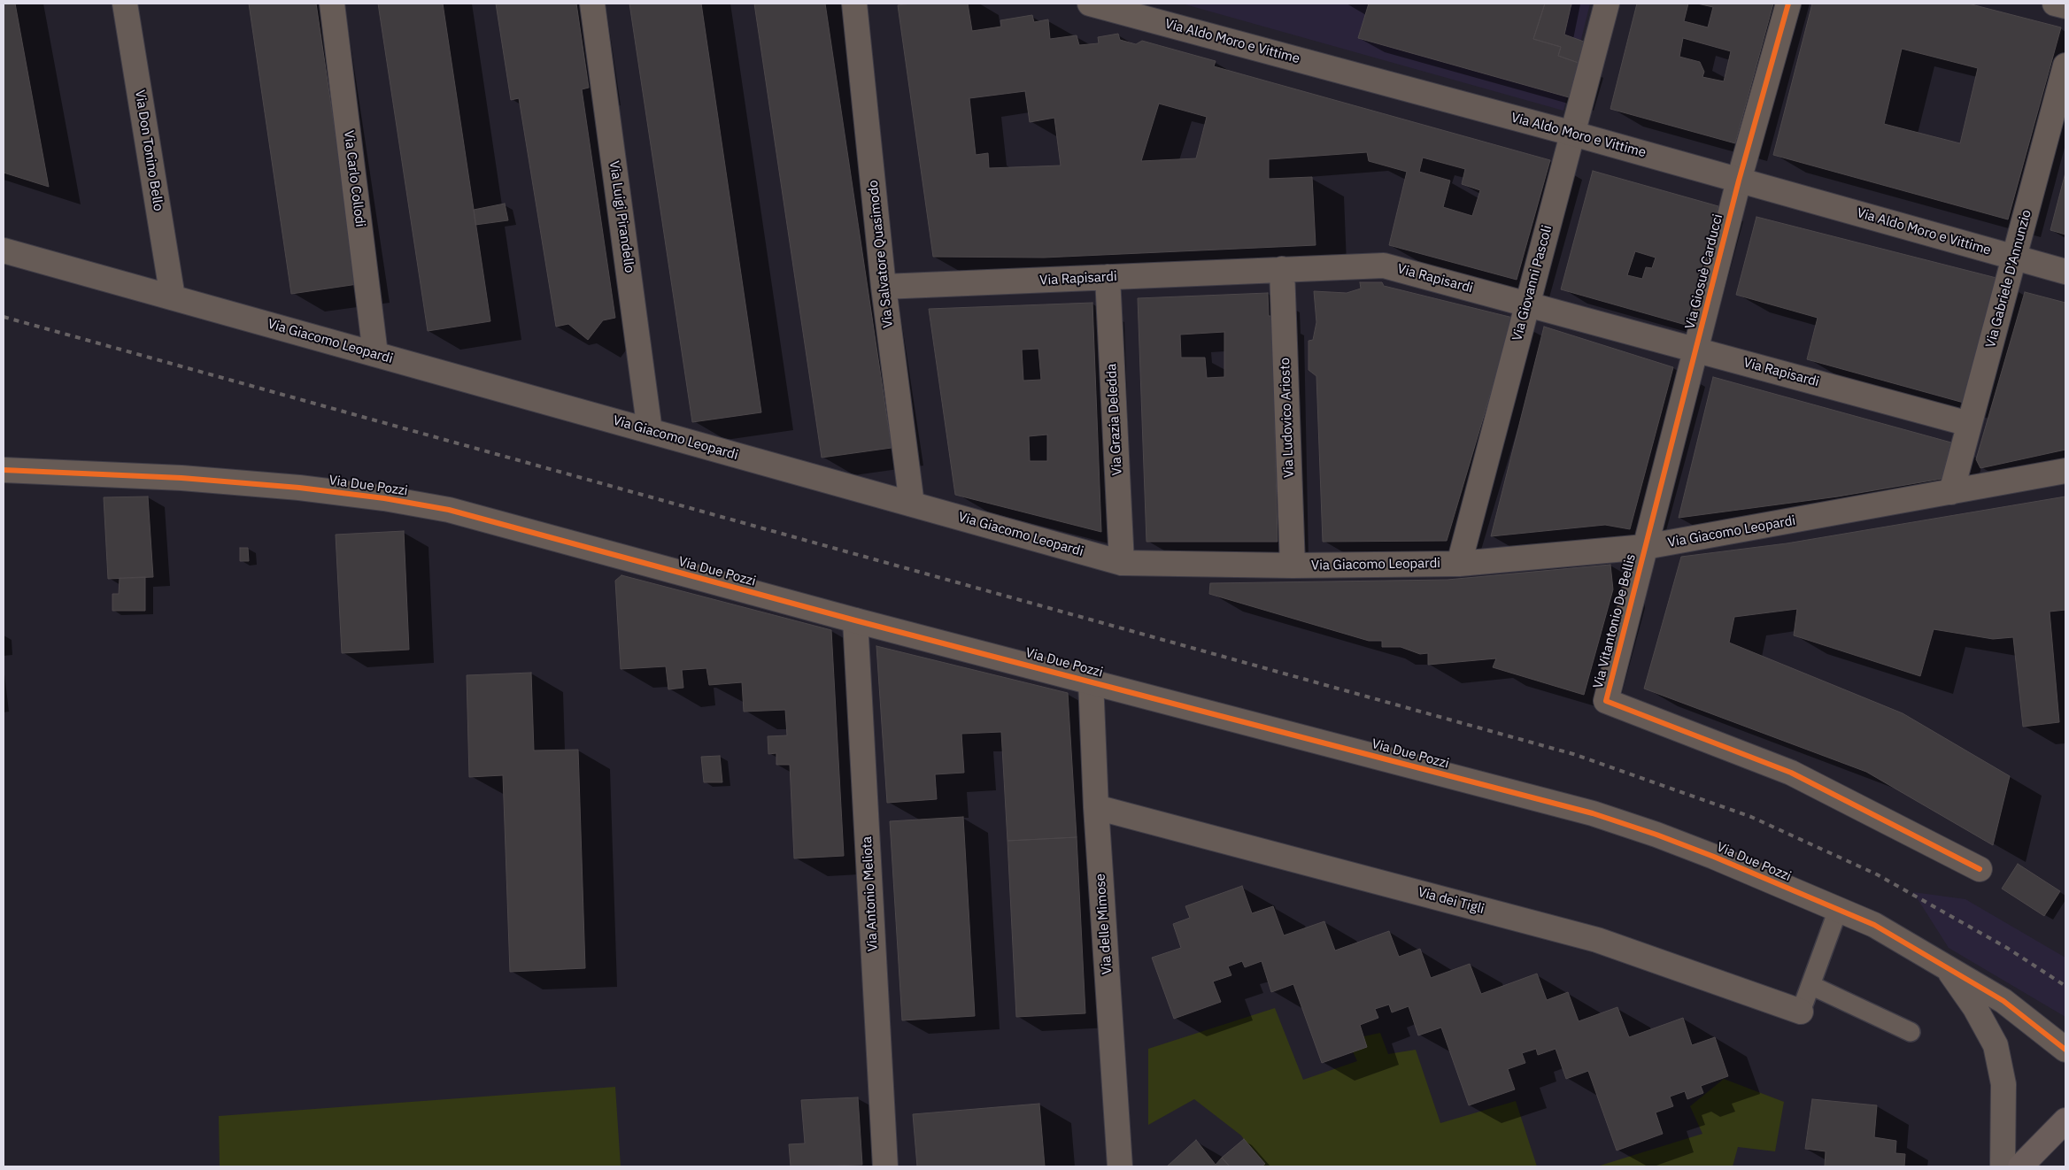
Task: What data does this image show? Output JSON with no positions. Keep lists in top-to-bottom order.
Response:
{
  "streets": {
    "street": [
      "Via Aldo Moro e Vittime",
      "Via Don Tonino Bello",
      "Via Carlo Collodi",
      "Via Luigi Pirandello",
      "Via Salvatore Quasimodo",
      "Via Giosuè Carducci",
      "Via Rapisardi",
      "Via Gabriele D'Annunzio",
      "Via Giovanni Pascoli",
      "Via Giacomo Leopardi",
      "Via Ludovico Ariosto",
      "Via Grazia Deledda",
      "Via Due Pozzi",
      "Via Vitantonio De Bellis",
      "Via Antonio Meliota",
      "Via dei Tigli",
      "Via delle Mimose"
    ]
  },
  "crossings": [
    ["Via Aldo Moro e Vittime", "Via Giosuè Carducci"],
    ["Via Aldo Moro e Vittime", "Via Gabriele D'Annunzio"],
    ["Via Aldo Moro e Vittime", "Via Giovanni Pascoli"],
    ["Via Don Tonino Bello", "Via Giacomo Leopardi"],
    ["Via Carlo Collodi", "Via Giacomo Leopardi"],
    ["Via Luigi Pirandello", "Via Giacomo Leopardi"],
    ["Via Salvatore Quasimodo", "Via Rapisardi"],
    ["Via Salvatore Quasimodo", "Via Giacomo Leopardi"],
    ["Via Giosuè Carducci", "Via Rapisardi"],
    ["Via Giosuè Carducci", "Via Giacomo Leopardi"],
    ["Via Giosuè Carducci", "Via Vitantonio De Bellis"],
    ["Via Rapisardi", "Via Gabriele D'Annunzio"],
    ["Via Rapisardi", "Via Giovanni Pascoli"],
    ["Via Rapisardi", "Via Ludovico Ariosto"],
    ["Via Rapisardi", "Via Grazia Deledda"],
    ["Via Gabriele D'Annunzio", "Via Giacomo Leopardi"],
    ["Via Giovanni Pascoli", "Via Giacomo Leopardi"],
    ["Via Giacomo Leopardi", "Via Ludovico Ariosto"],
    ["Via Giacomo Leopardi", "Via Grazia Deledda"],
    ["Via Giacomo Leopardi", "Via Vitantonio De Bellis"],
    ["Via Due Pozzi", "Via Antonio Meliota"],
    ["Via Due Pozzi", "Via delle Mimose"],
    ["Via dei Tigli", "Via delle Mimose"]
  ]
}
